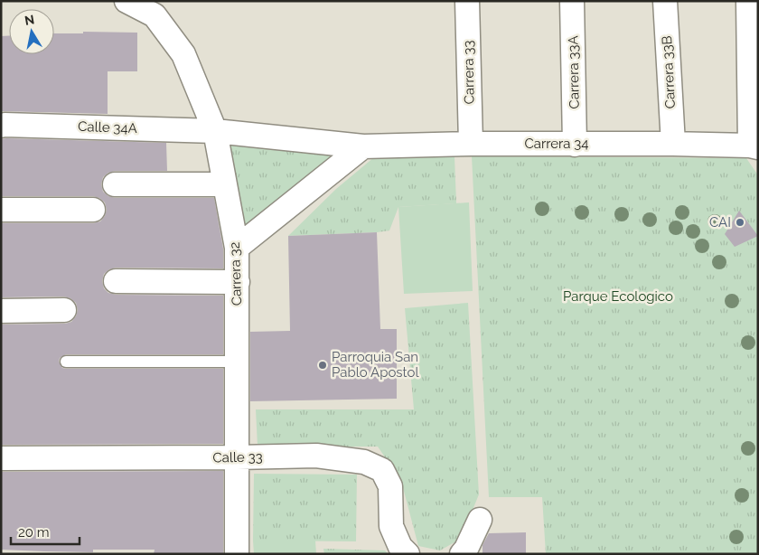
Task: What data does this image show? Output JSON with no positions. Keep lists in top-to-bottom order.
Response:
{
  "streets": {
    "street": [
      "Carrera 33",
      "Carrera 33A",
      "Carrera 33B",
      "Calle 34A",
      "Carrera 34",
      "Carrera 32",
      "Calle 33"
    ]
  },
  "crossings": [
    ["Carrera 33", "Carrera 34"],
    ["Carrera 33A", "Carrera 34"],
    ["Carrera 33B", "Carrera 34"],
    ["Calle 34A", "Carrera 34"],
    ["Calle 34A", "Carrera 32"],
    ["Carrera 34", "Carrera 32"],
    ["Carrera 32", "Calle 33"]
  ],
  "parks": ["Parque Ecologico"],
  "places": ["CAI", "Parroquia San Pablo Apostol"],
  "scale_bar": "20 m",
  "north": "top"
}
